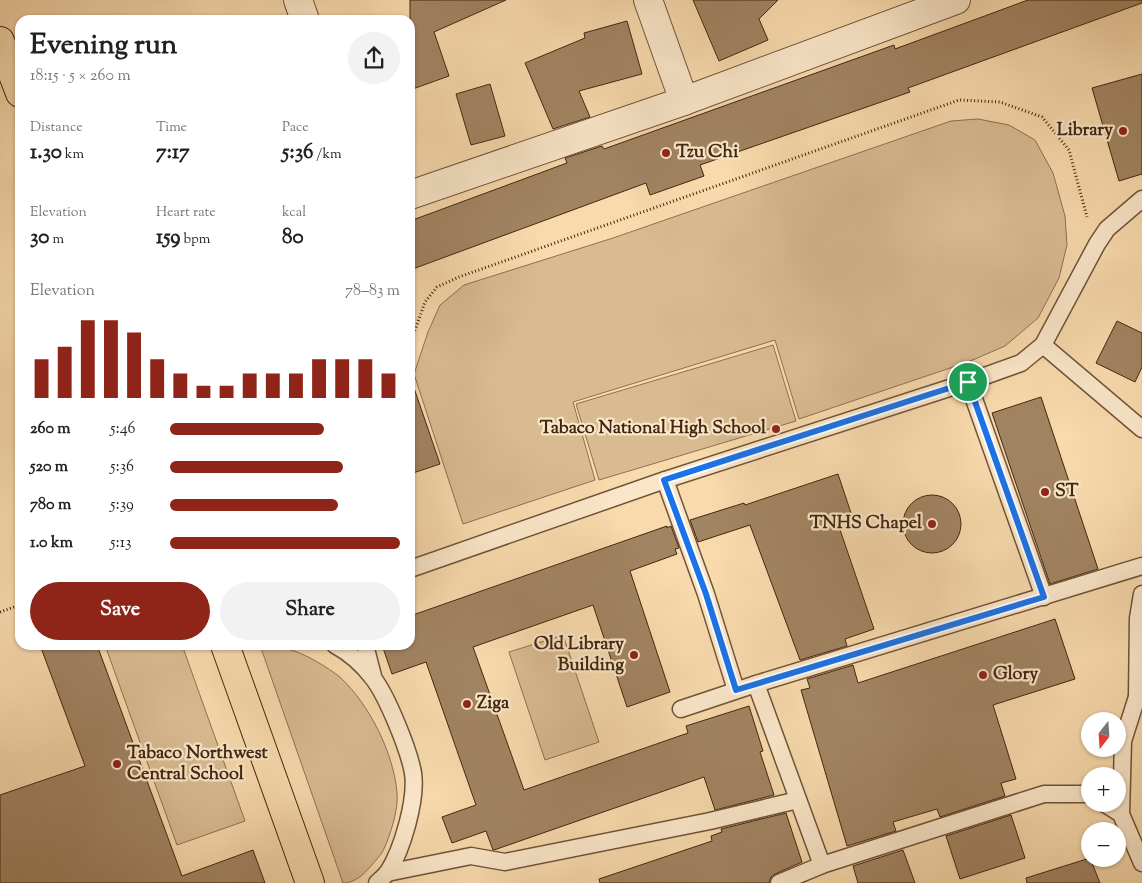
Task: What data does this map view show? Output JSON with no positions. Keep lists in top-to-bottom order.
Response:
{
  "places": [
    "Library",
    "Tzu Chi",
    "Tabaco National High School",
    "ST",
    "TNHS Chapel",
    "Old Library Building",
    "Glory",
    "Ziga",
    "Tabaco Northwest Central School"
  ],
  "north": "bottom",
  "page": {
    "heading": ["Evening run", "18:15 · 5 × 260 m"],
    "stats": [
      ["Distance", "1.30 km"],
      ["Time", "7:17"],
      ["Pace", "5:36 /km"],
      ["Elevation", "30 m"],
      ["Heart rate", "159 bpm"],
      ["kcal", "80"]
    ],
    "chart": ["Elevation", "78–83 m"],
    "list": [
      {
        "name": "260 m",
        "note": "5:46"
      },
      {
        "name": "520 m",
        "note": "5:36"
      },
      {
        "name": "780 m",
        "note": "5:39"
      },
      {
        "name": "1.0 km",
        "note": "5:13"
      }
    ],
    "buttons": ["Save", "Share"],
    "map_buttons": ["+", "−"]
  }
}
